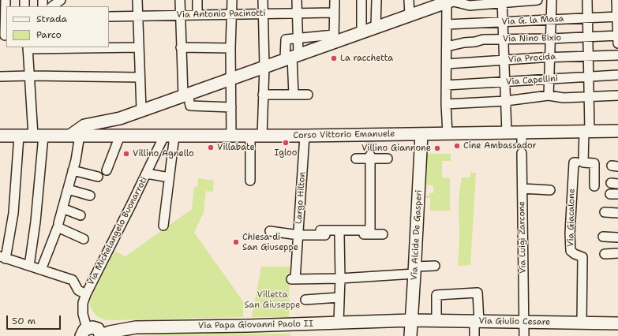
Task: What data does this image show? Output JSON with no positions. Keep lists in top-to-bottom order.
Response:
{
  "streets": {
    "main road": [
      "Corso Vittorio Emanuele",
      "Via Alcide De Gasperi",
      "Via Giulio Cesare",
      "Via Papa Giovanni Paolo II"
    ],
    "street": [
      "Via Antonio Pacinotti",
      "Via G. la Masa",
      "Via Nino Bixio",
      "Via Procida",
      "Via Capellini",
      "Largo Hilton",
      "Via Giacalone",
      "Via Michelangelo Buonarroti",
      "Via Luigi Zarcone"
    ]
  },
  "crossings": [
    ["Corso Vittorio Emanuele", "Largo Hilton"],
    ["Corso Vittorio Emanuele", "Via Michelangelo Buonarroti"],
    ["Corso Vittorio Emanuele", "Via Alcide De Gasperi"],
    ["Corso Vittorio Emanuele", "Via Luigi Zarcone"],
    ["Via Giacalone", "Via Giulio Cesare"],
    ["Via Alcide De Gasperi", "Via Giulio Cesare"],
    ["Via Alcide De Gasperi", "Via Papa Giovanni Paolo II"],
    ["Via Luigi Zarcone", "Via Giulio Cesare"],
    ["Via Giulio Cesare", "Via Papa Giovanni Paolo II"]
  ],
  "parks": ["Villetta San Giuseppe"],
  "places": [
    "La racchetta",
    "Igloo",
    "Cine Ambassador",
    "Villabate",
    "Villino Giannone",
    "Villino Agnello",
    "Chiesa di San Giuseppe"
  ],
  "legend": ["Strada", "Parco"],
  "scale_bar": "50 m"
}
